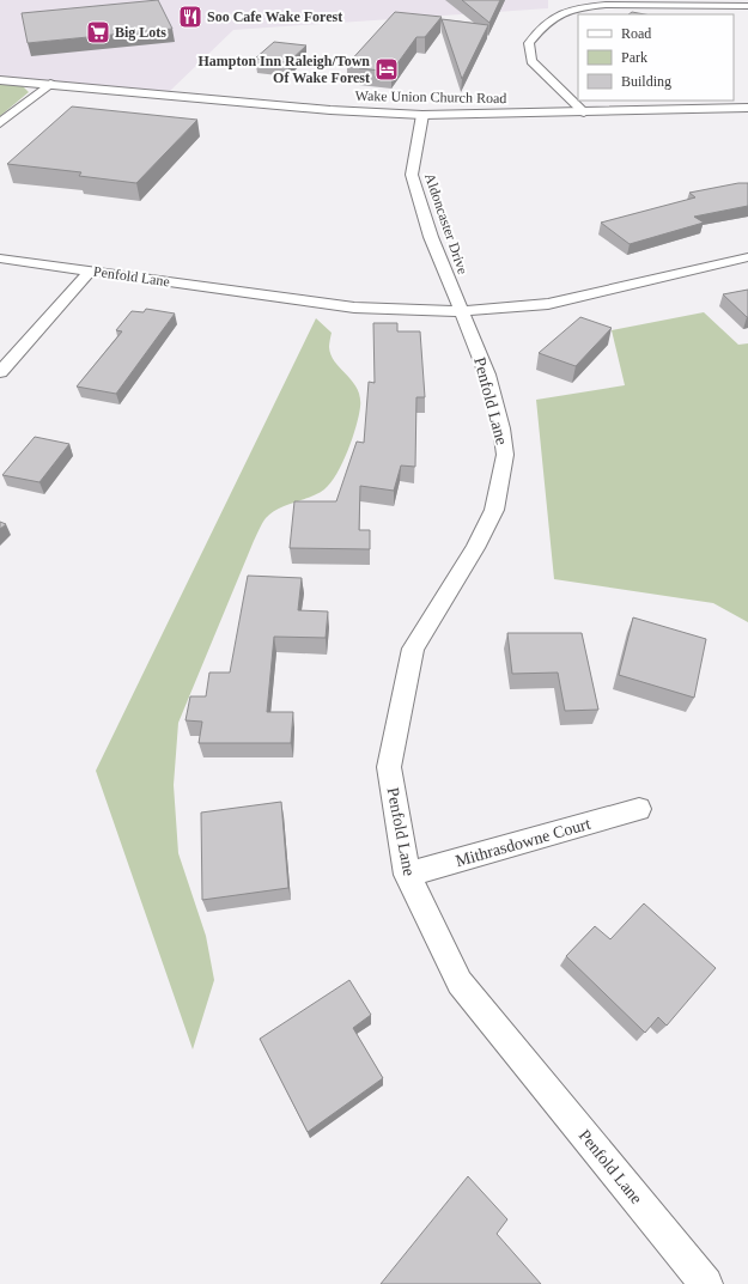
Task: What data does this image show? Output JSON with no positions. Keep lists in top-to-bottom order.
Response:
{
  "streets": {
    "street": [
      "Wake Union Church Road",
      "Aldoncaster Drive",
      "Penfold Lane",
      "Mithrasdowne Court"
    ]
  },
  "crossings": [
    ["Wake Union Church Road", "Aldoncaster Drive"],
    ["Aldoncaster Drive", "Penfold Lane"],
    ["Penfold Lane", "Mithrasdowne Court"]
  ],
  "places": {
    "restaurant": ["Soo Cafe Wake Forest"],
    "supermarket": ["Big Lots"],
    "hotel": ["Hampton Inn Raleigh/Town Of Wake Forest"]
  },
  "legend": ["Road", "Park", "Building"]
}
